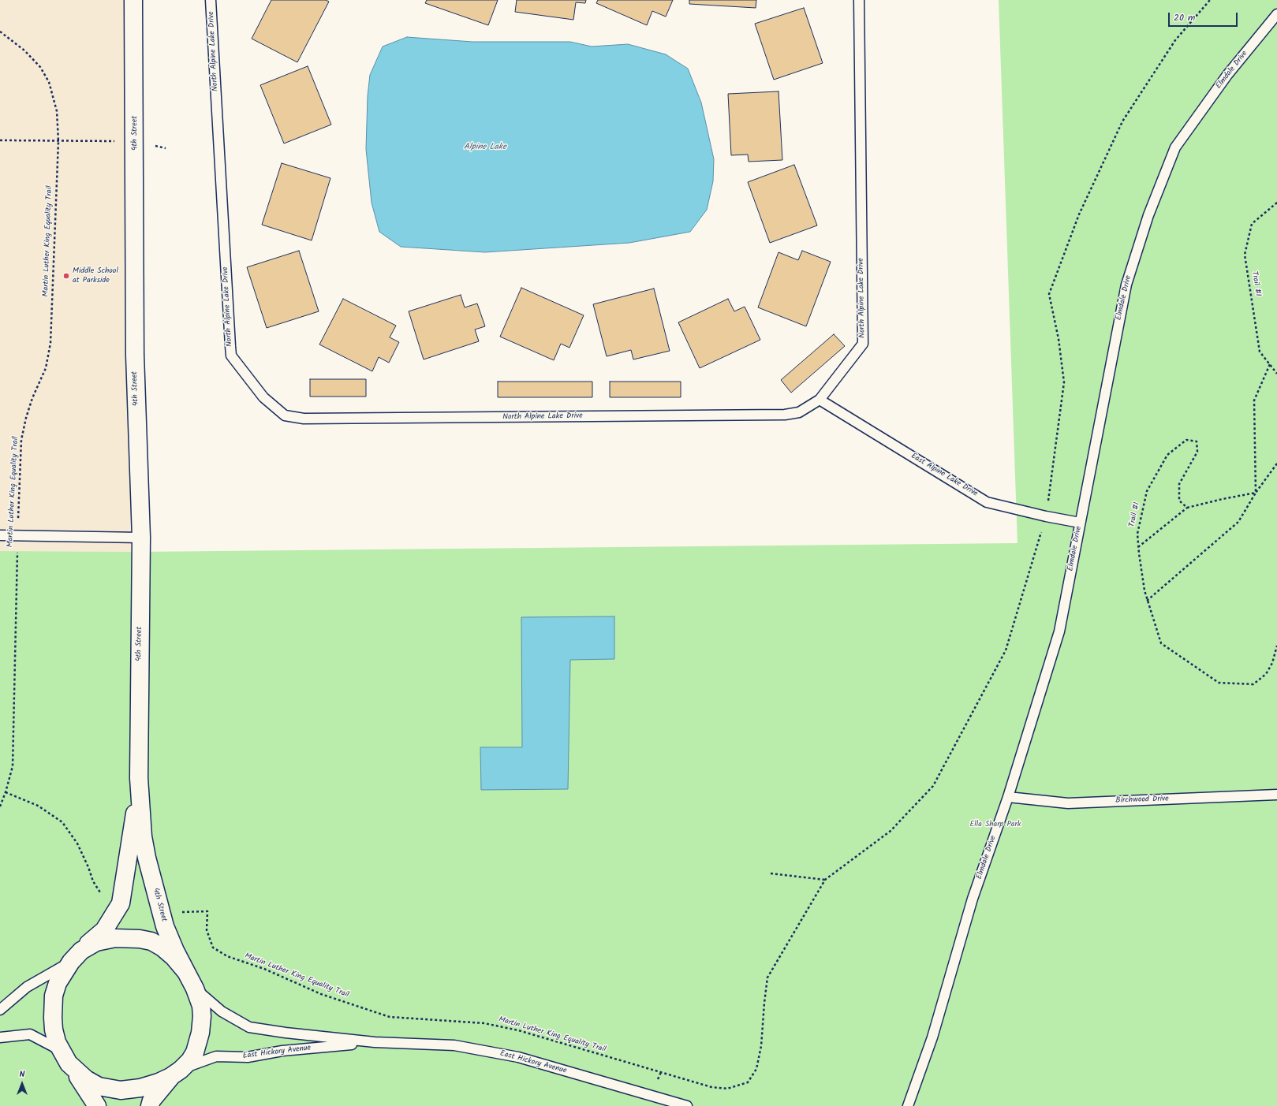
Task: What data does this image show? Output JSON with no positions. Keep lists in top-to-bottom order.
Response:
{
  "streets": {
    "street": ["4th Street"],
    "lane": [
      "North Alpine Lake Drive",
      "Elmdale Drive",
      "East Alpine Lake Drive",
      "Birchwood Drive",
      "East Hickory Avenue"
    ],
    "path": ["Martin Luther King Equality Trail", "Trail #1"]
  },
  "crossings": [
    ["North Alpine Lake Drive", "East Alpine Lake Drive"],
    ["Elmdale Drive", "East Alpine Lake Drive"],
    ["Elmdale Drive", "Birchwood Drive"],
    ["4th Street", "Martin Luther King Equality Trail"]
  ],
  "water": ["Alpine Lake"],
  "parks": ["Ella Sharp Park"],
  "places": ["Middle School at Parkside"],
  "scale_bar": "20 m",
  "north": "top"
}
